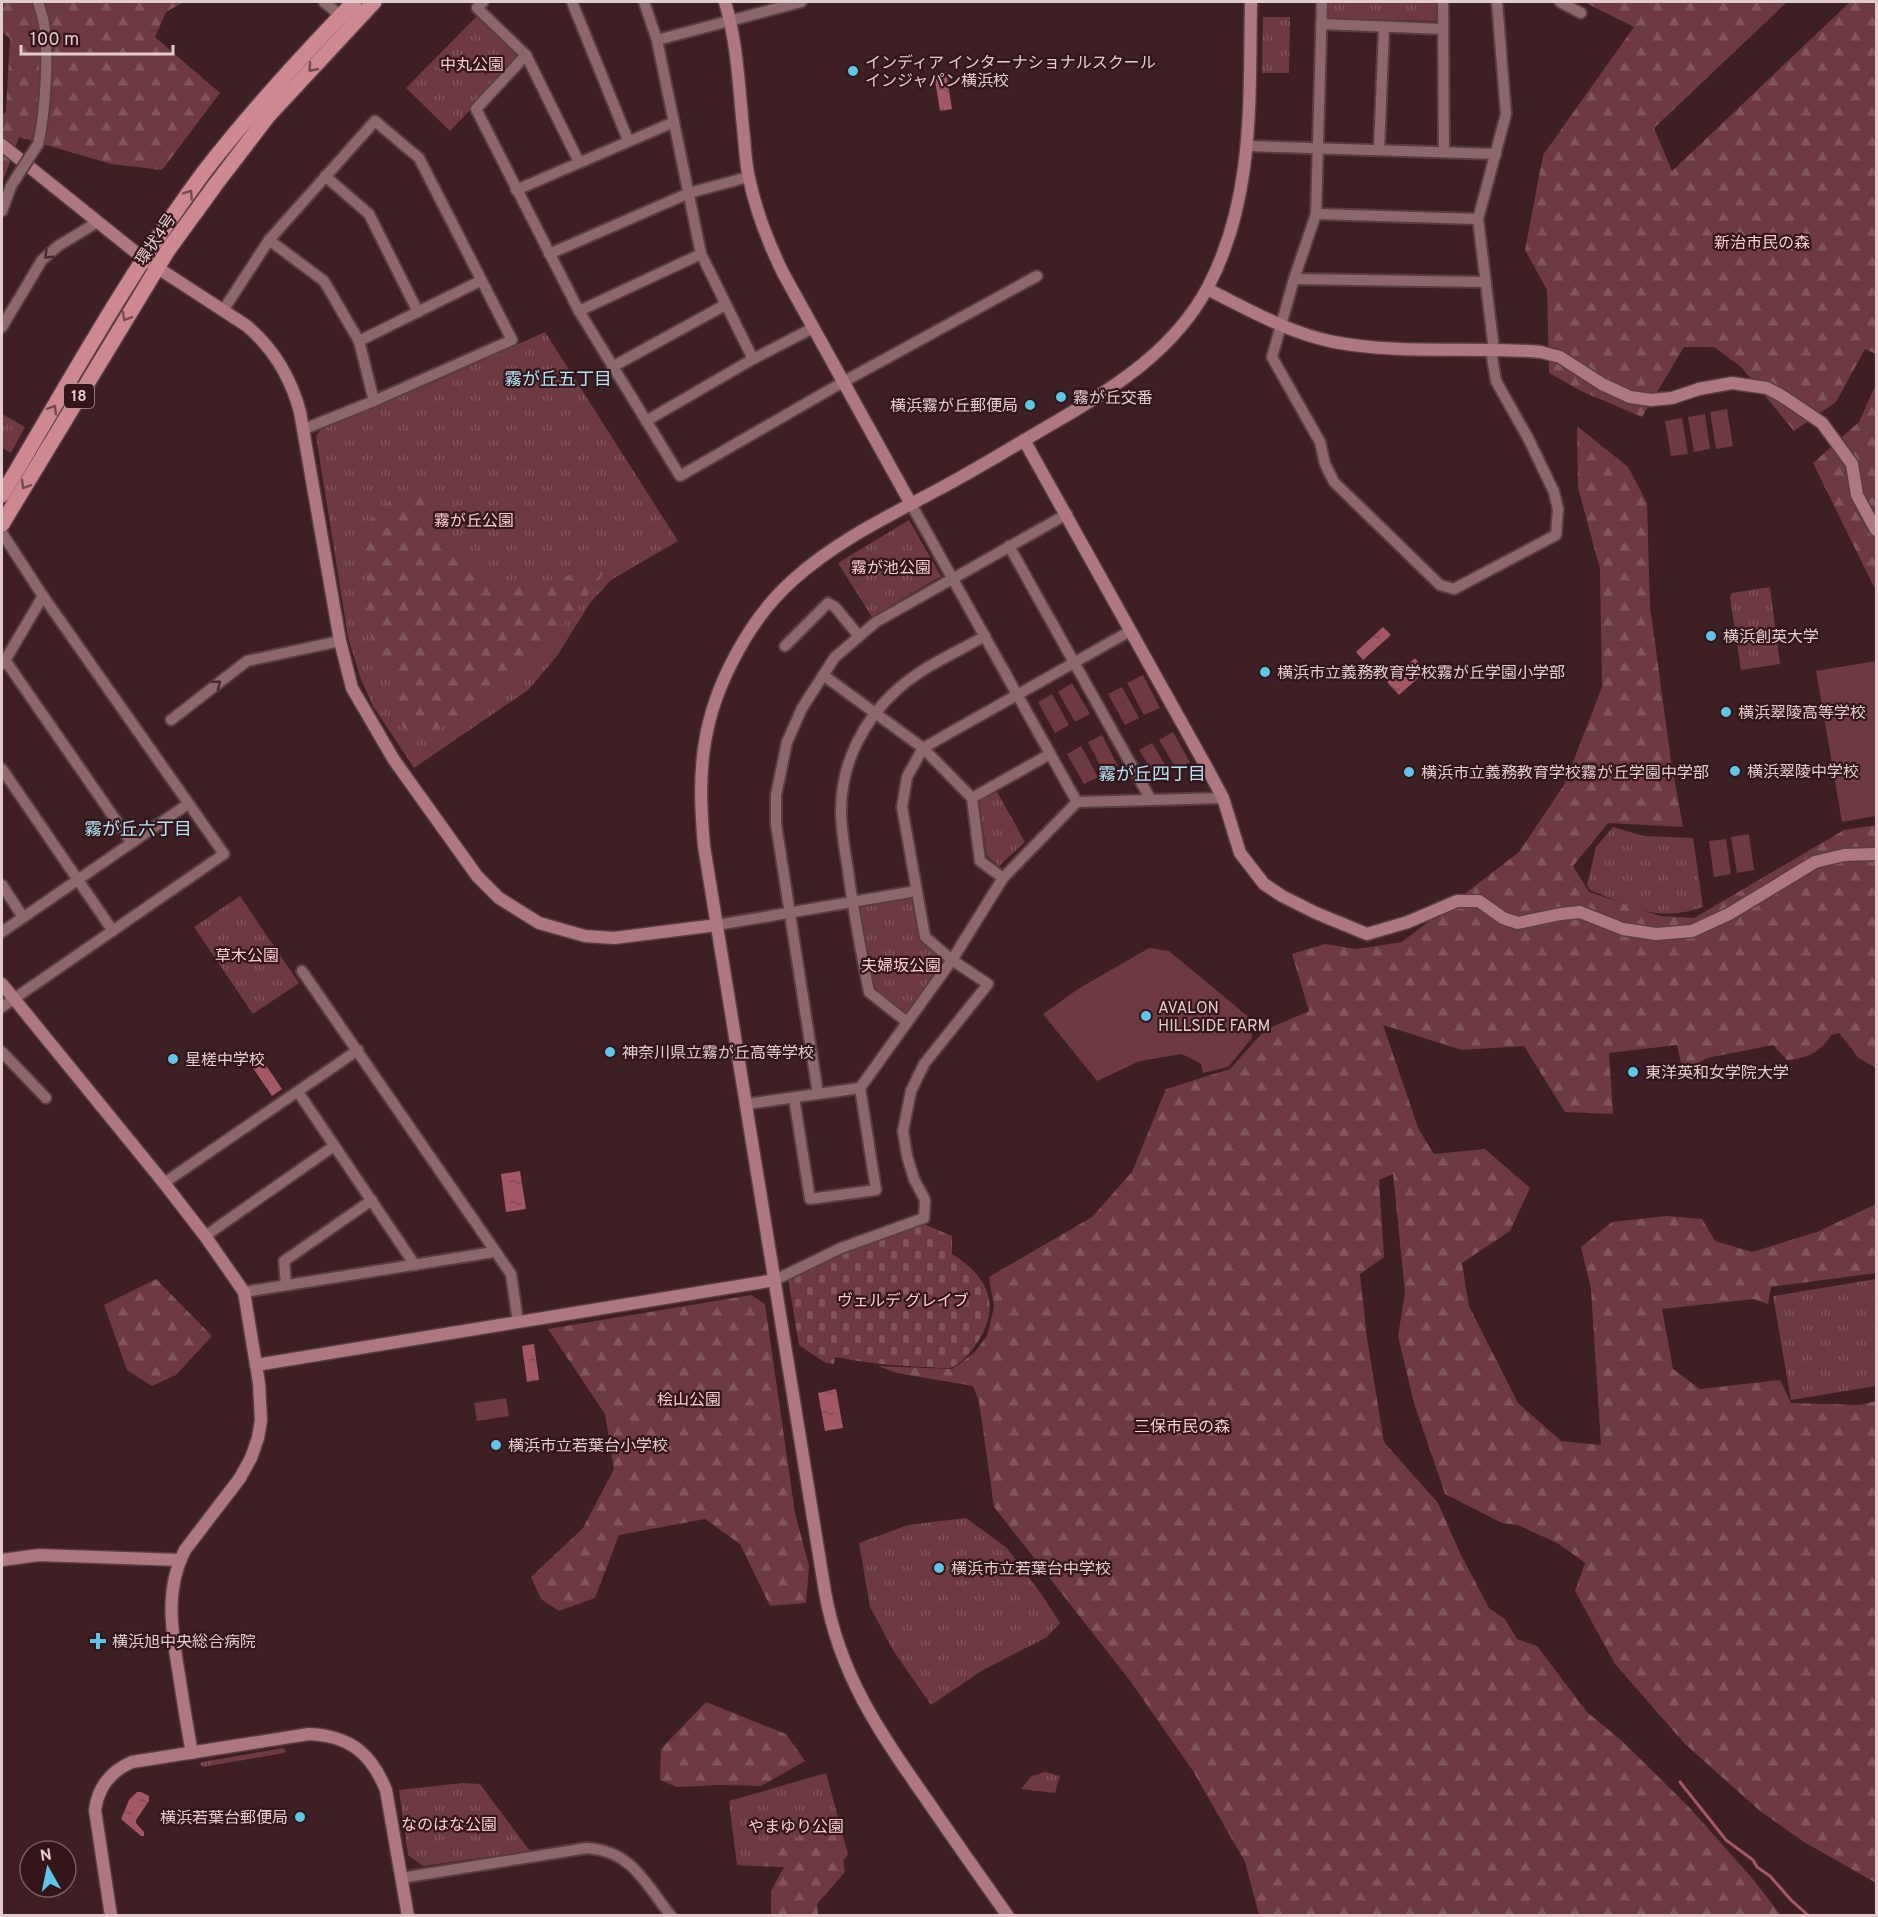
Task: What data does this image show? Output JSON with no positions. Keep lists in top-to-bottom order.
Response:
{
  "streets": {
    "main road": ["環状4号", "18"]
  },
  "districts": ["霧が丘五丁目", "霧が丘四丁目", "霧が丘六丁目"],
  "parks": [
    "中丸公園",
    "新治市民の森",
    "霧が丘公園",
    "霧が池公園",
    "草木公園",
    "夫婦坂公園",
    "ヴェルデ グレイブ",
    "桧山公園",
    "三保市民の森",
    "なのはな公園",
    "やまゆり公園"
  ],
  "places": {
    "other": [
      "インディア インターナショナルスクール インジャパン横浜校",
      "霧が丘交番",
      "横浜霧が丘郵便局",
      "横浜創英大学",
      "横浜市立義務教育学校霧が丘学園小学部",
      "横浜翠陵高等学校",
      "横浜翠陵中学校",
      "横浜市立義務教育学校霧が丘学園中学部",
      "AVALON HILLSIDE FARM",
      "神奈川県立霧が丘高等学校",
      "星槎中学校",
      "東洋英和女学院大学",
      "横浜市立若葉台小学校",
      "横浜市立若葉台中学校",
      "横浜若葉台郵便局"
    ],
    "health": ["横浜旭中央総合病院"]
  },
  "scale_bar": "100 m",
  "north": "top"
}
